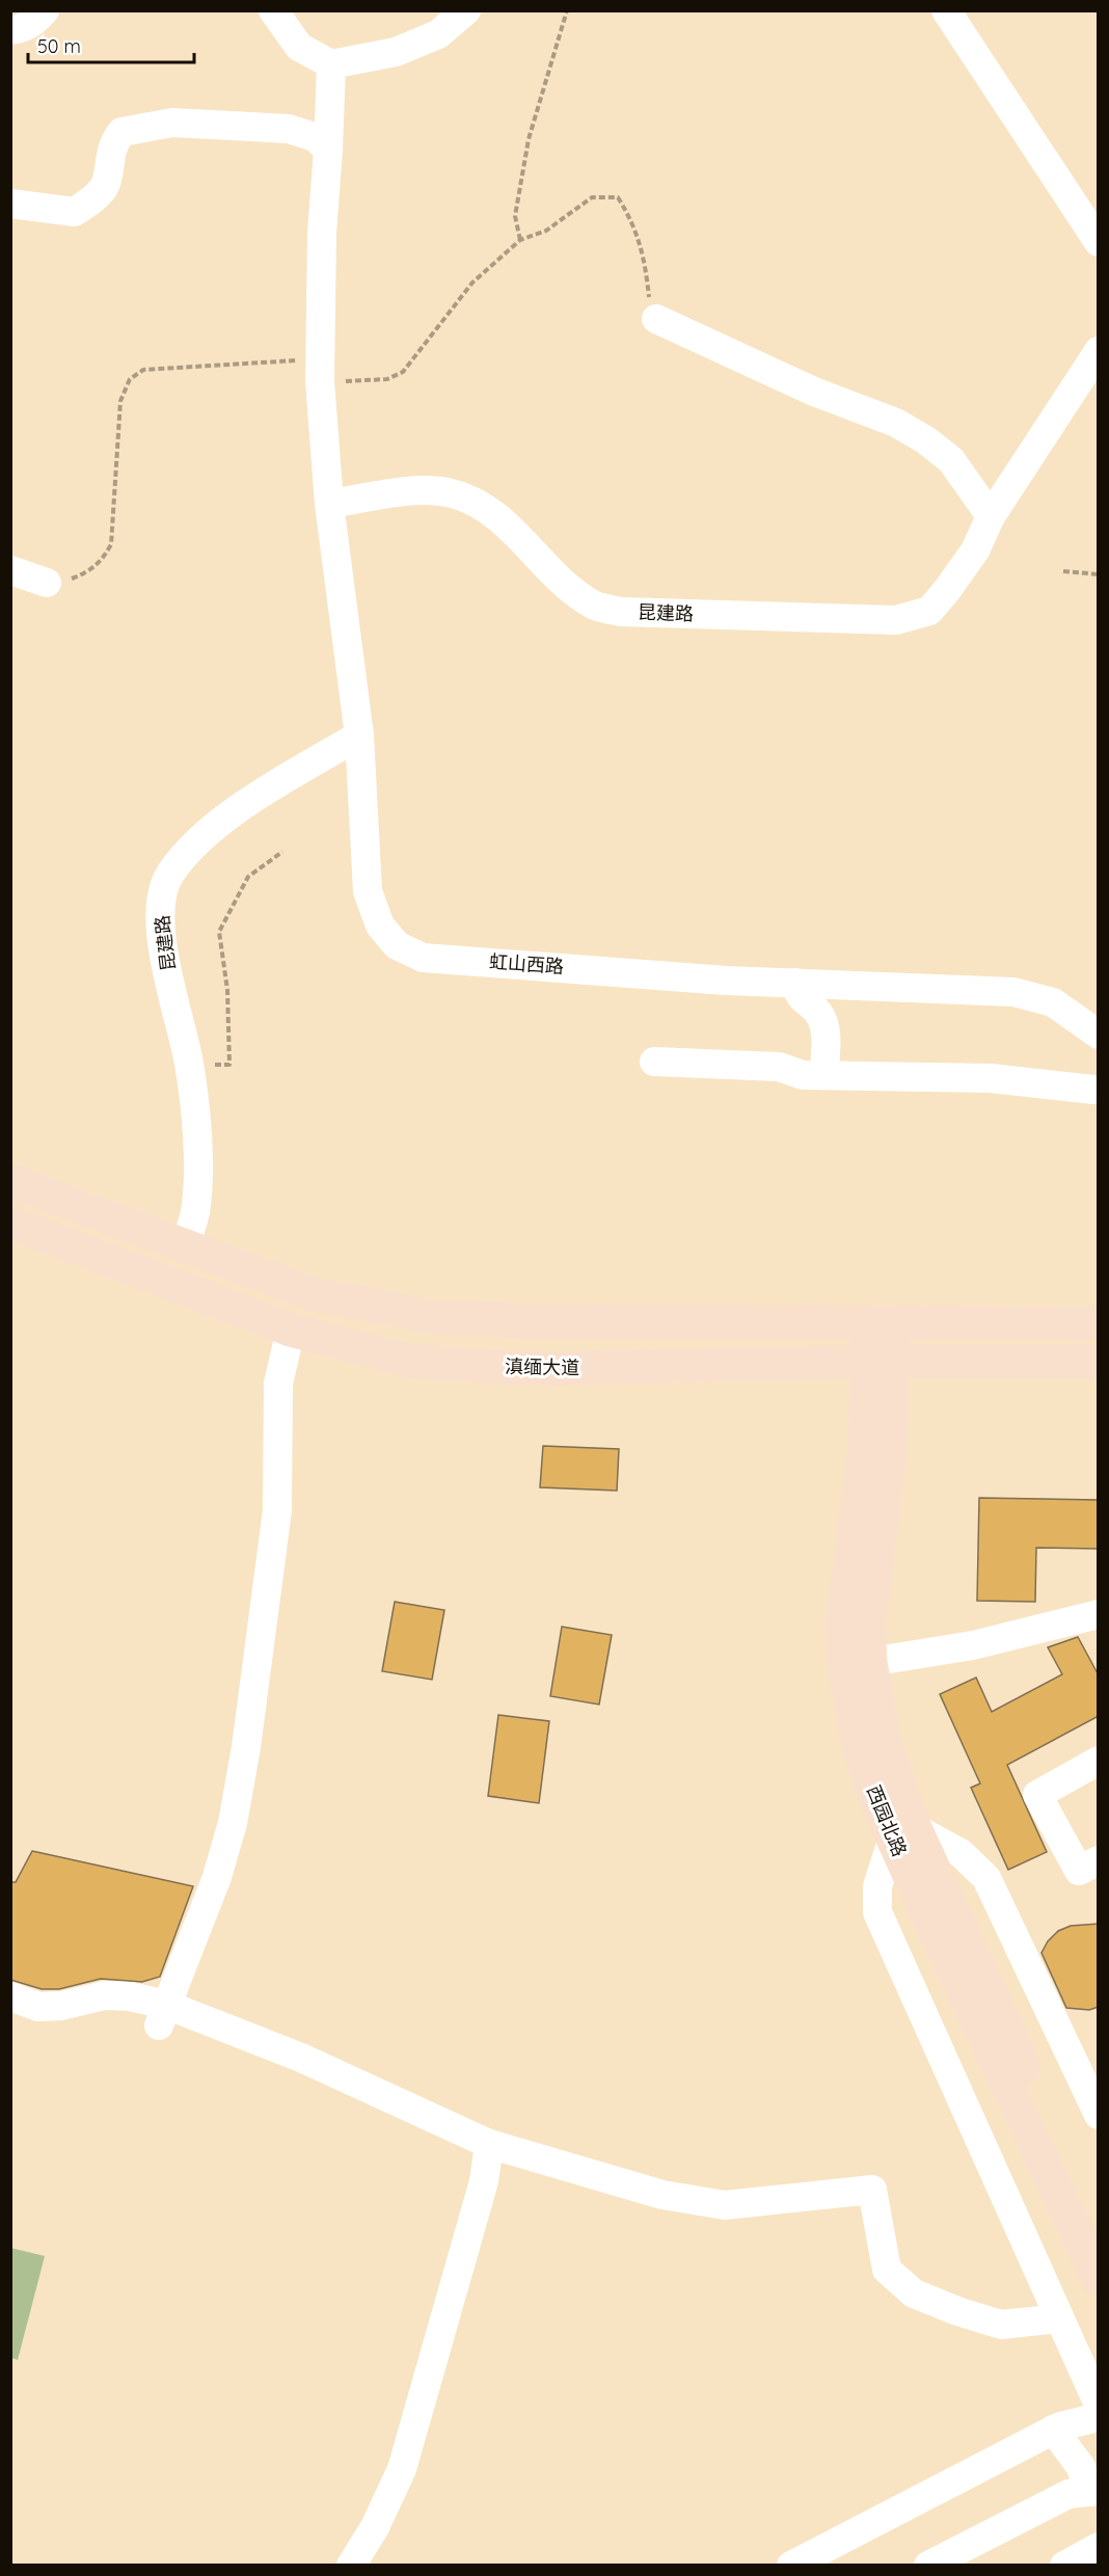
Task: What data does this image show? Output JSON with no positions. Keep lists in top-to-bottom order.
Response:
{
  "streets": {
    "main road": ["滇缅大道", "西园北路"],
    "street": ["昆建路", "虹山西路"]
  },
  "crossings": [
    ["昆建路", "虹山西路"],
    ["滇缅大道", "西园北路"]
  ],
  "scale_bar": "50 m"
}
